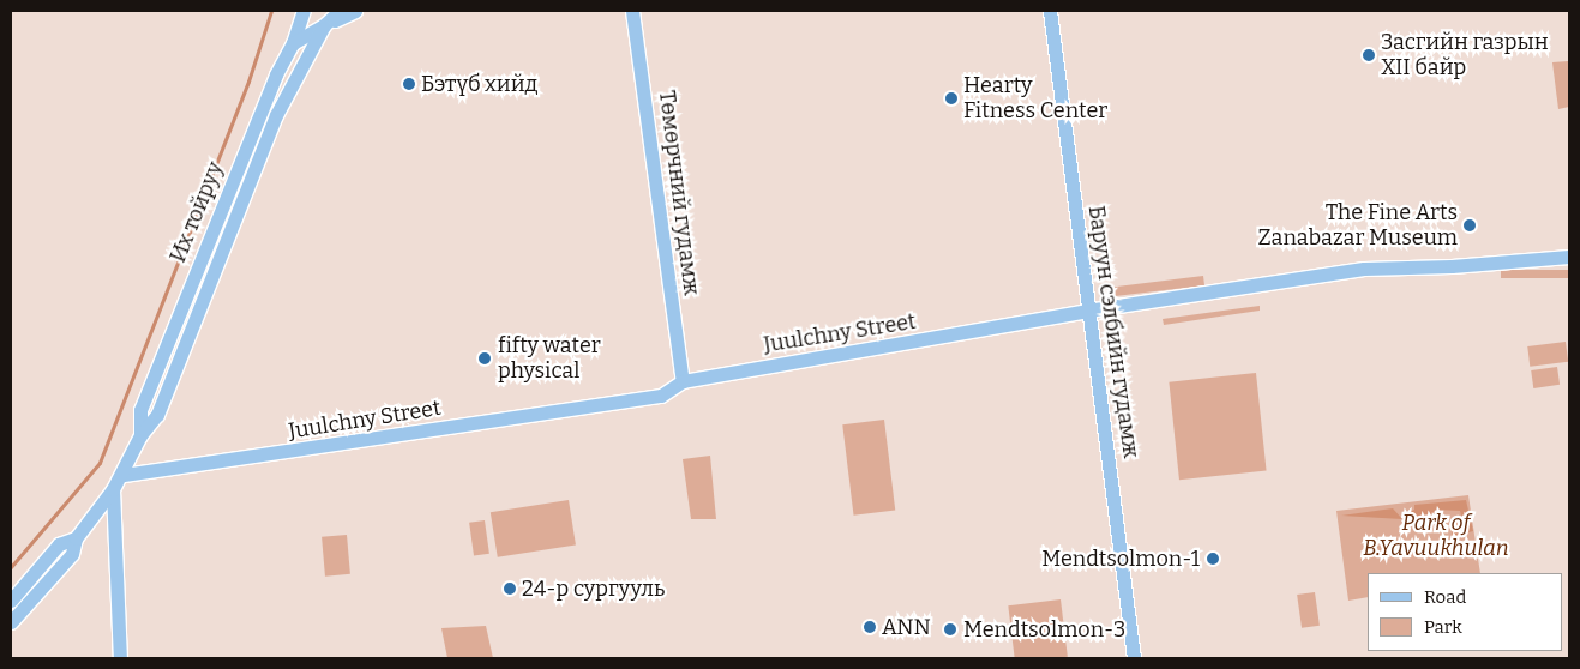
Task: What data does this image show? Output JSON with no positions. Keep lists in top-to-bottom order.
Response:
{
  "streets": {
    "main road": [
      "Төмөрчний гудамж",
      "Их тойруу",
      "Баруун сэлбийн гудамж",
      "Juulchny Street"
    ]
  },
  "crossings": [
    ["Төмөрчний гудамж", "Juulchny Street"],
    ["Их тойруу", "Juulchny Street"],
    ["Баруун сэлбийн гудамж", "Juulchny Street"]
  ],
  "parks": ["Park of B.Yavuukhulan"],
  "places": [
    "Засгийн газрын XII байр",
    "Бэтүб хийд",
    "Hearty Fitness Center",
    "The Fine Arts Zanabazar Museum",
    "fifty water physical",
    "Mendtsolmon-1",
    "24-р сургууль",
    "ANN",
    "Mendtsolmon-3"
  ],
  "legend": ["Road", "Park"]
}
